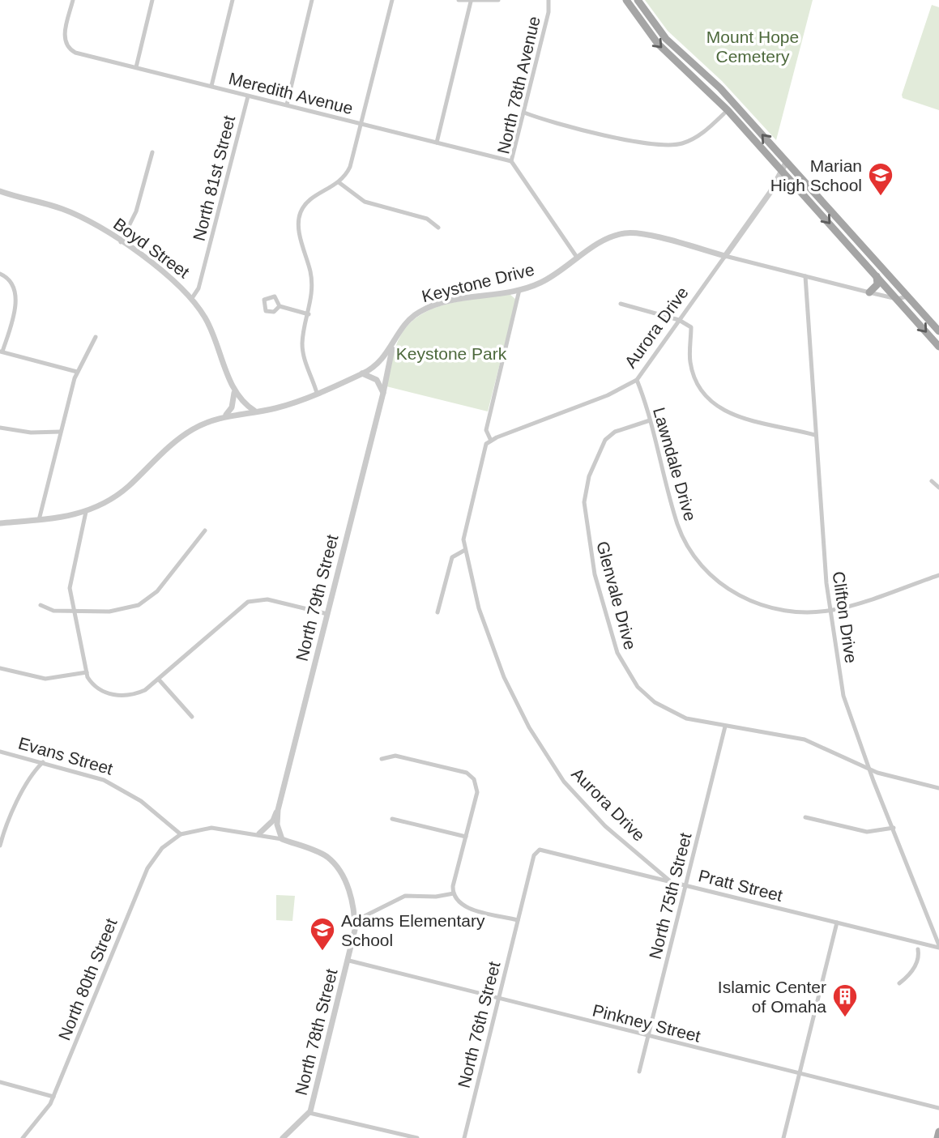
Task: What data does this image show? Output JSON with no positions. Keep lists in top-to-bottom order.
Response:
{
  "streets": {
    "street": [
      "North 78th Avenue",
      "Meredith Avenue",
      "North 81st Street",
      "Boyd Street",
      "Keystone Drive",
      "Aurora Drive",
      "Lawndale Drive",
      "Glenvale Drive",
      "North 79th Street",
      "Clifton Drive",
      "Evans Street",
      "Pratt Street",
      "North 75th Street",
      "North 80th Street",
      "Pinkney Street",
      "North 76th Street",
      "North 78th Street"
    ]
  },
  "crossings": [
    ["North 78th Avenue", "Meredith Avenue"],
    ["North 78th Avenue", "Keystone Drive"],
    ["Meredith Avenue", "North 81st Street"],
    ["North 81st Street", "Boyd Street"],
    ["Boyd Street", "Keystone Drive"],
    ["Keystone Drive", "Aurora Drive"],
    ["Keystone Drive", "North 79th Street"],
    ["Keystone Drive", "Clifton Drive"],
    ["Aurora Drive", "Lawndale Drive"],
    ["Aurora Drive", "Pratt Street"],
    ["Lawndale Drive", "Glenvale Drive"],
    ["Lawndale Drive", "Clifton Drive"],
    ["Glenvale Drive", "Clifton Drive"],
    ["Glenvale Drive", "North 75th Street"],
    ["Clifton Drive", "Pratt Street"],
    ["Evans Street", "North 80th Street"],
    ["Pratt Street", "North 75th Street"],
    ["Pratt Street", "North 76th Street"],
    ["North 75th Street", "Pinkney Street"],
    ["Pinkney Street", "North 76th Street"],
    ["Pinkney Street", "North 78th Street"]
  ],
  "parks": ["Mount Hope Cemetery", "Keystone Park"],
  "places": {
    "school or university": ["Marian High School", "Adams Elementary School"],
    "building": ["Islamic Center of Omaha"]
  }
}
